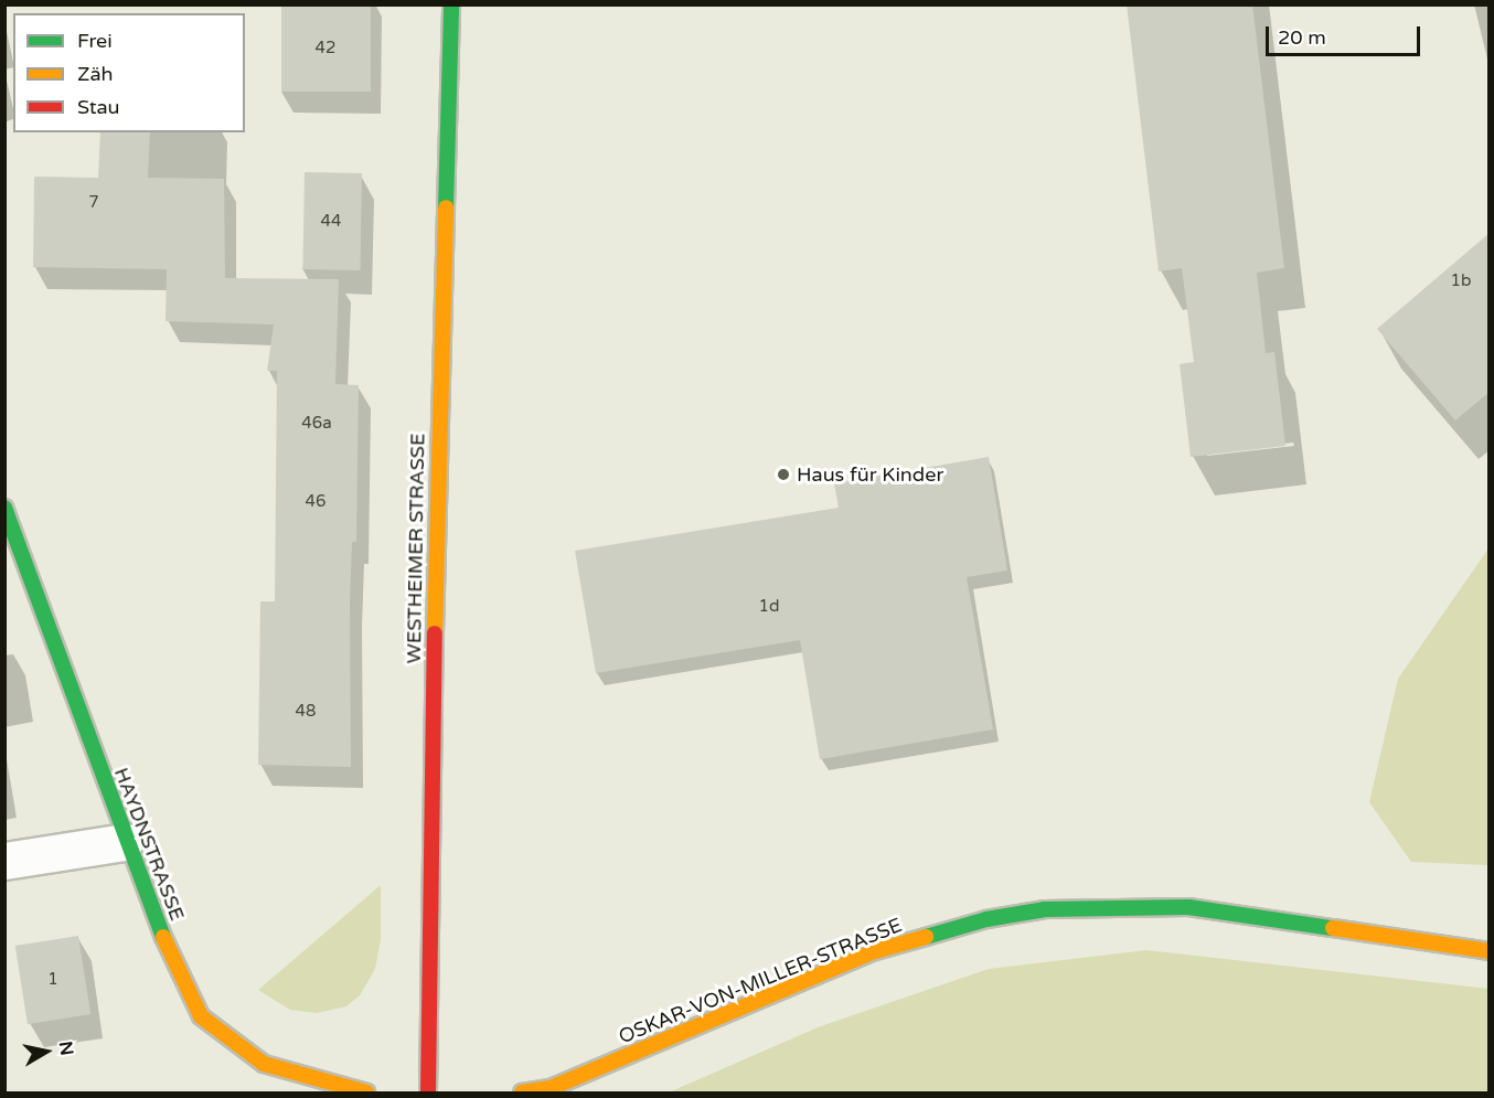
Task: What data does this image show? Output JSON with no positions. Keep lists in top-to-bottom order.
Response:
{
  "streets": {
    "street": ["WESTHEIMER STRASSE", "HAYDNSTRASSE", "OSKAR-VON-MILLER-STRASSE"]
  },
  "places": ["Haus für Kinder"],
  "house_numbers": [
    "42",
    "7",
    "44",
    "1b",
    "46a",
    "46",
    "1d",
    "48",
    "1"
  ],
  "legend": ["Frei", "Zäh", "Stau"],
  "scale_bar": "20 m",
  "north": "right"
}
